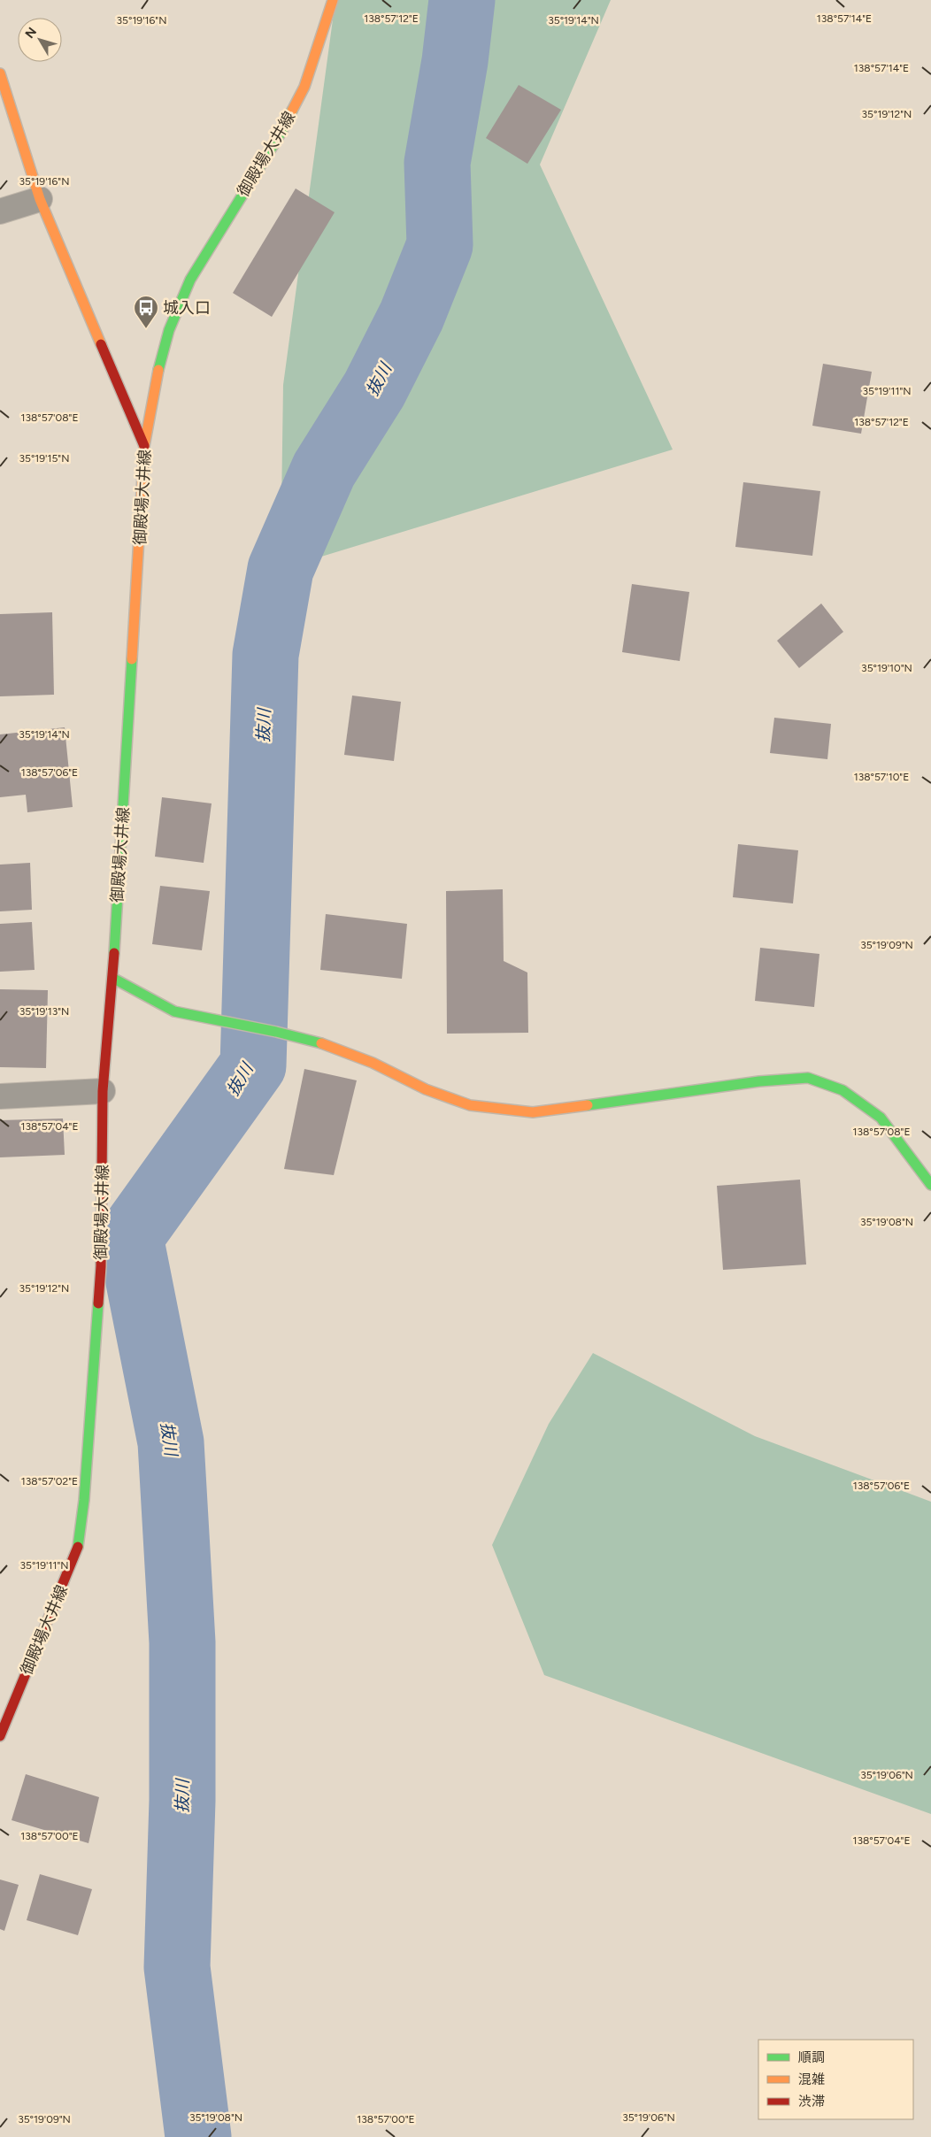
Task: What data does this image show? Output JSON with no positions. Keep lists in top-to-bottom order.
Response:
{
  "streets": {
    "main road": ["御殿場大井線"]
  },
  "water": ["抜川"],
  "places": {
    "bus stop": ["城入口"]
  },
  "legend": ["順調", "混雑", "渋滞"],
  "north": "top left",
  "coordinates": [
    "138°57'12\"E",
    "138°57'14\"E",
    "35°19'16\"N",
    "35°19'14\"N",
    "35°19'12\"N",
    "35°19'11\"N",
    "138°57'08\"E",
    "35°19'15\"N",
    "35°19'10\"N",
    "138°57'06\"E",
    "138°57'10\"E",
    "35°19'09\"N",
    "35°19'13\"N",
    "138°57'04\"E",
    "35°19'08\"N",
    "138°57'02\"E",
    "35°19'06\"N",
    "138°57'00\"E"
  ]
}
